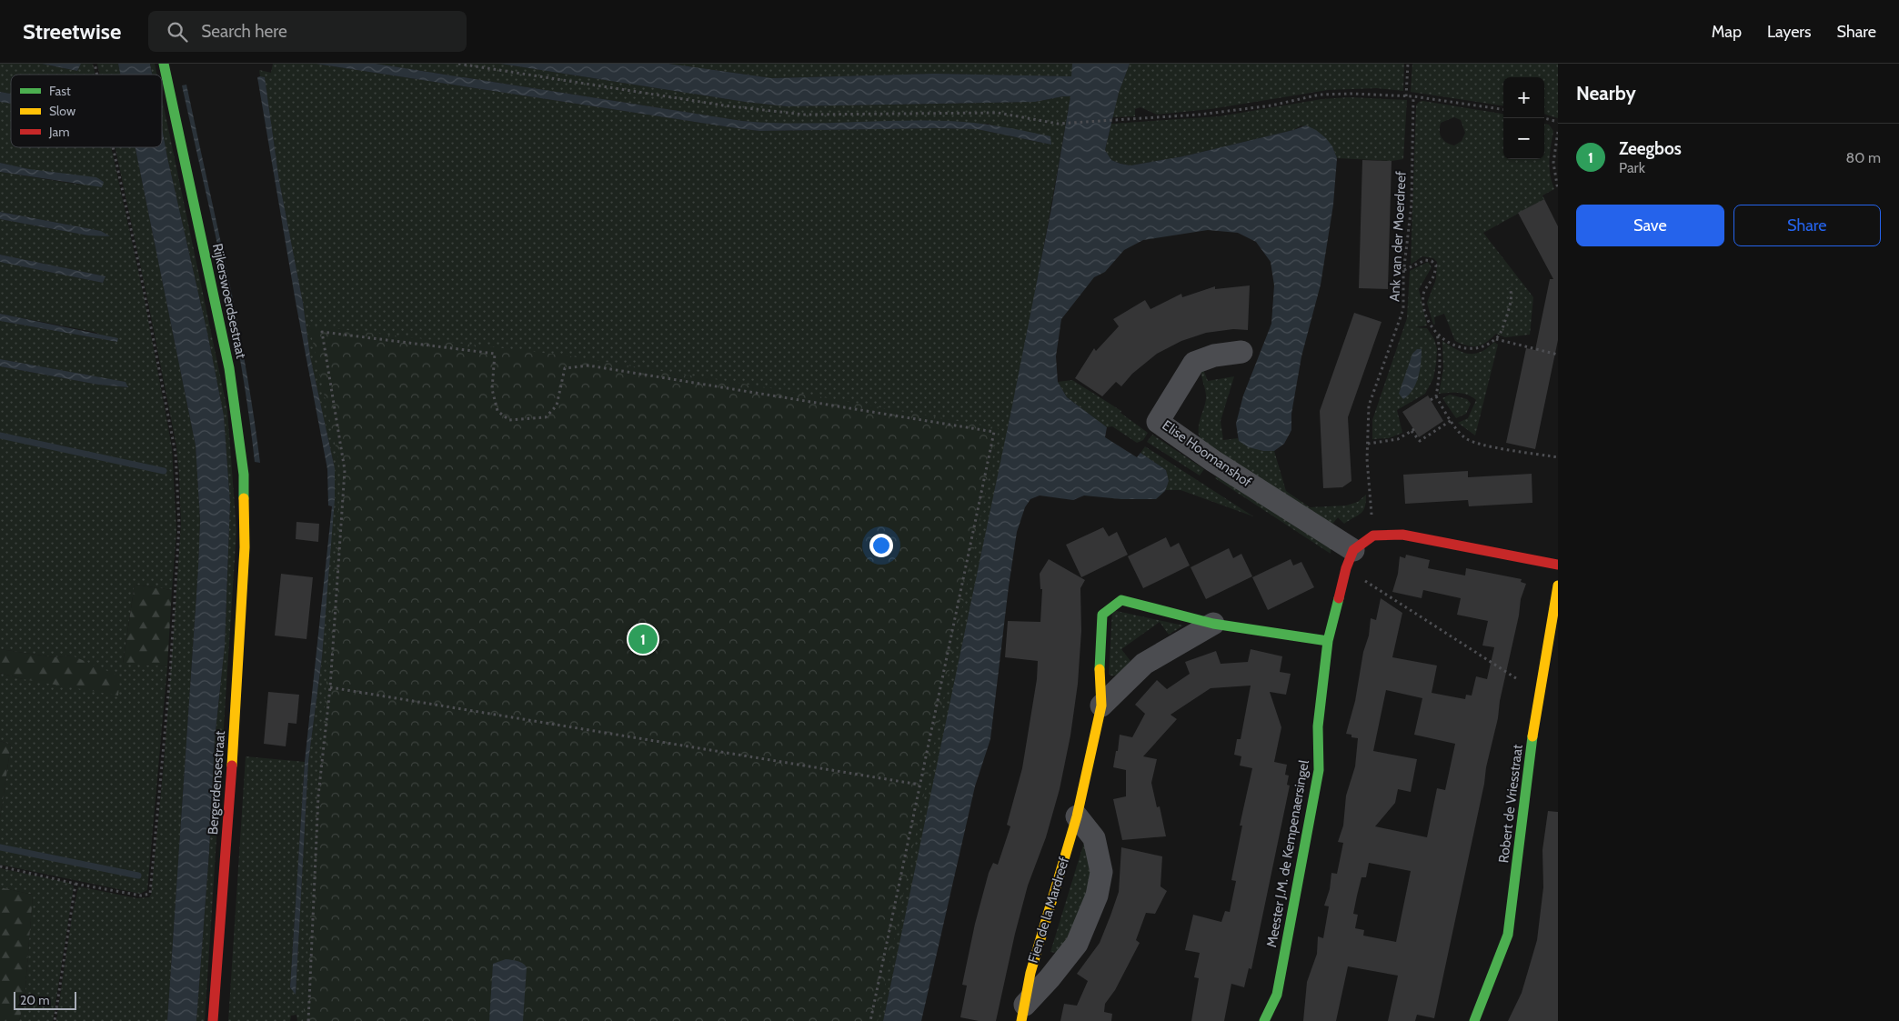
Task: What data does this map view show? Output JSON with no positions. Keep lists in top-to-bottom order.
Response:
{
  "streets": {
    "street": [
      "Rijkerswoerdsestraat",
      "Elise Hoomanshof",
      "Bergerdensestraat",
      "Robert de Vriesstraat",
      "Meester J.M. de Kempenaersingel",
      "Fien de la Mardreef"
    ],
    "path": ["Ank van der Moerdreef"]
  },
  "crossings": [
    ["Rijkerswoerdsestraat", "Bergerdensestraat"],
    ["Elise Hoomanshof", "Meester J.M. de Kempenaersingel"],
    ["Meester J.M. de Kempenaersingel", "Fien de la Mardreef"]
  ],
  "legend": ["Fast", "Slow", "Jam"],
  "scale_bar": "20 m",
  "page": {
    "header": "Streetwise",
    "search": "Search here",
    "nav": ["Map", "Layers", "Share"],
    "heading": "Nearby",
    "map_buttons": ["+", "−"],
    "list": [
      {
        "mark": "1",
        "name": "Zeegbos",
        "note": "Park",
        "value": "80 m"
      }
    ],
    "buttons": ["Save", "Share"],
    "pins": "1",
    "scale": "20 m"
  }
}
